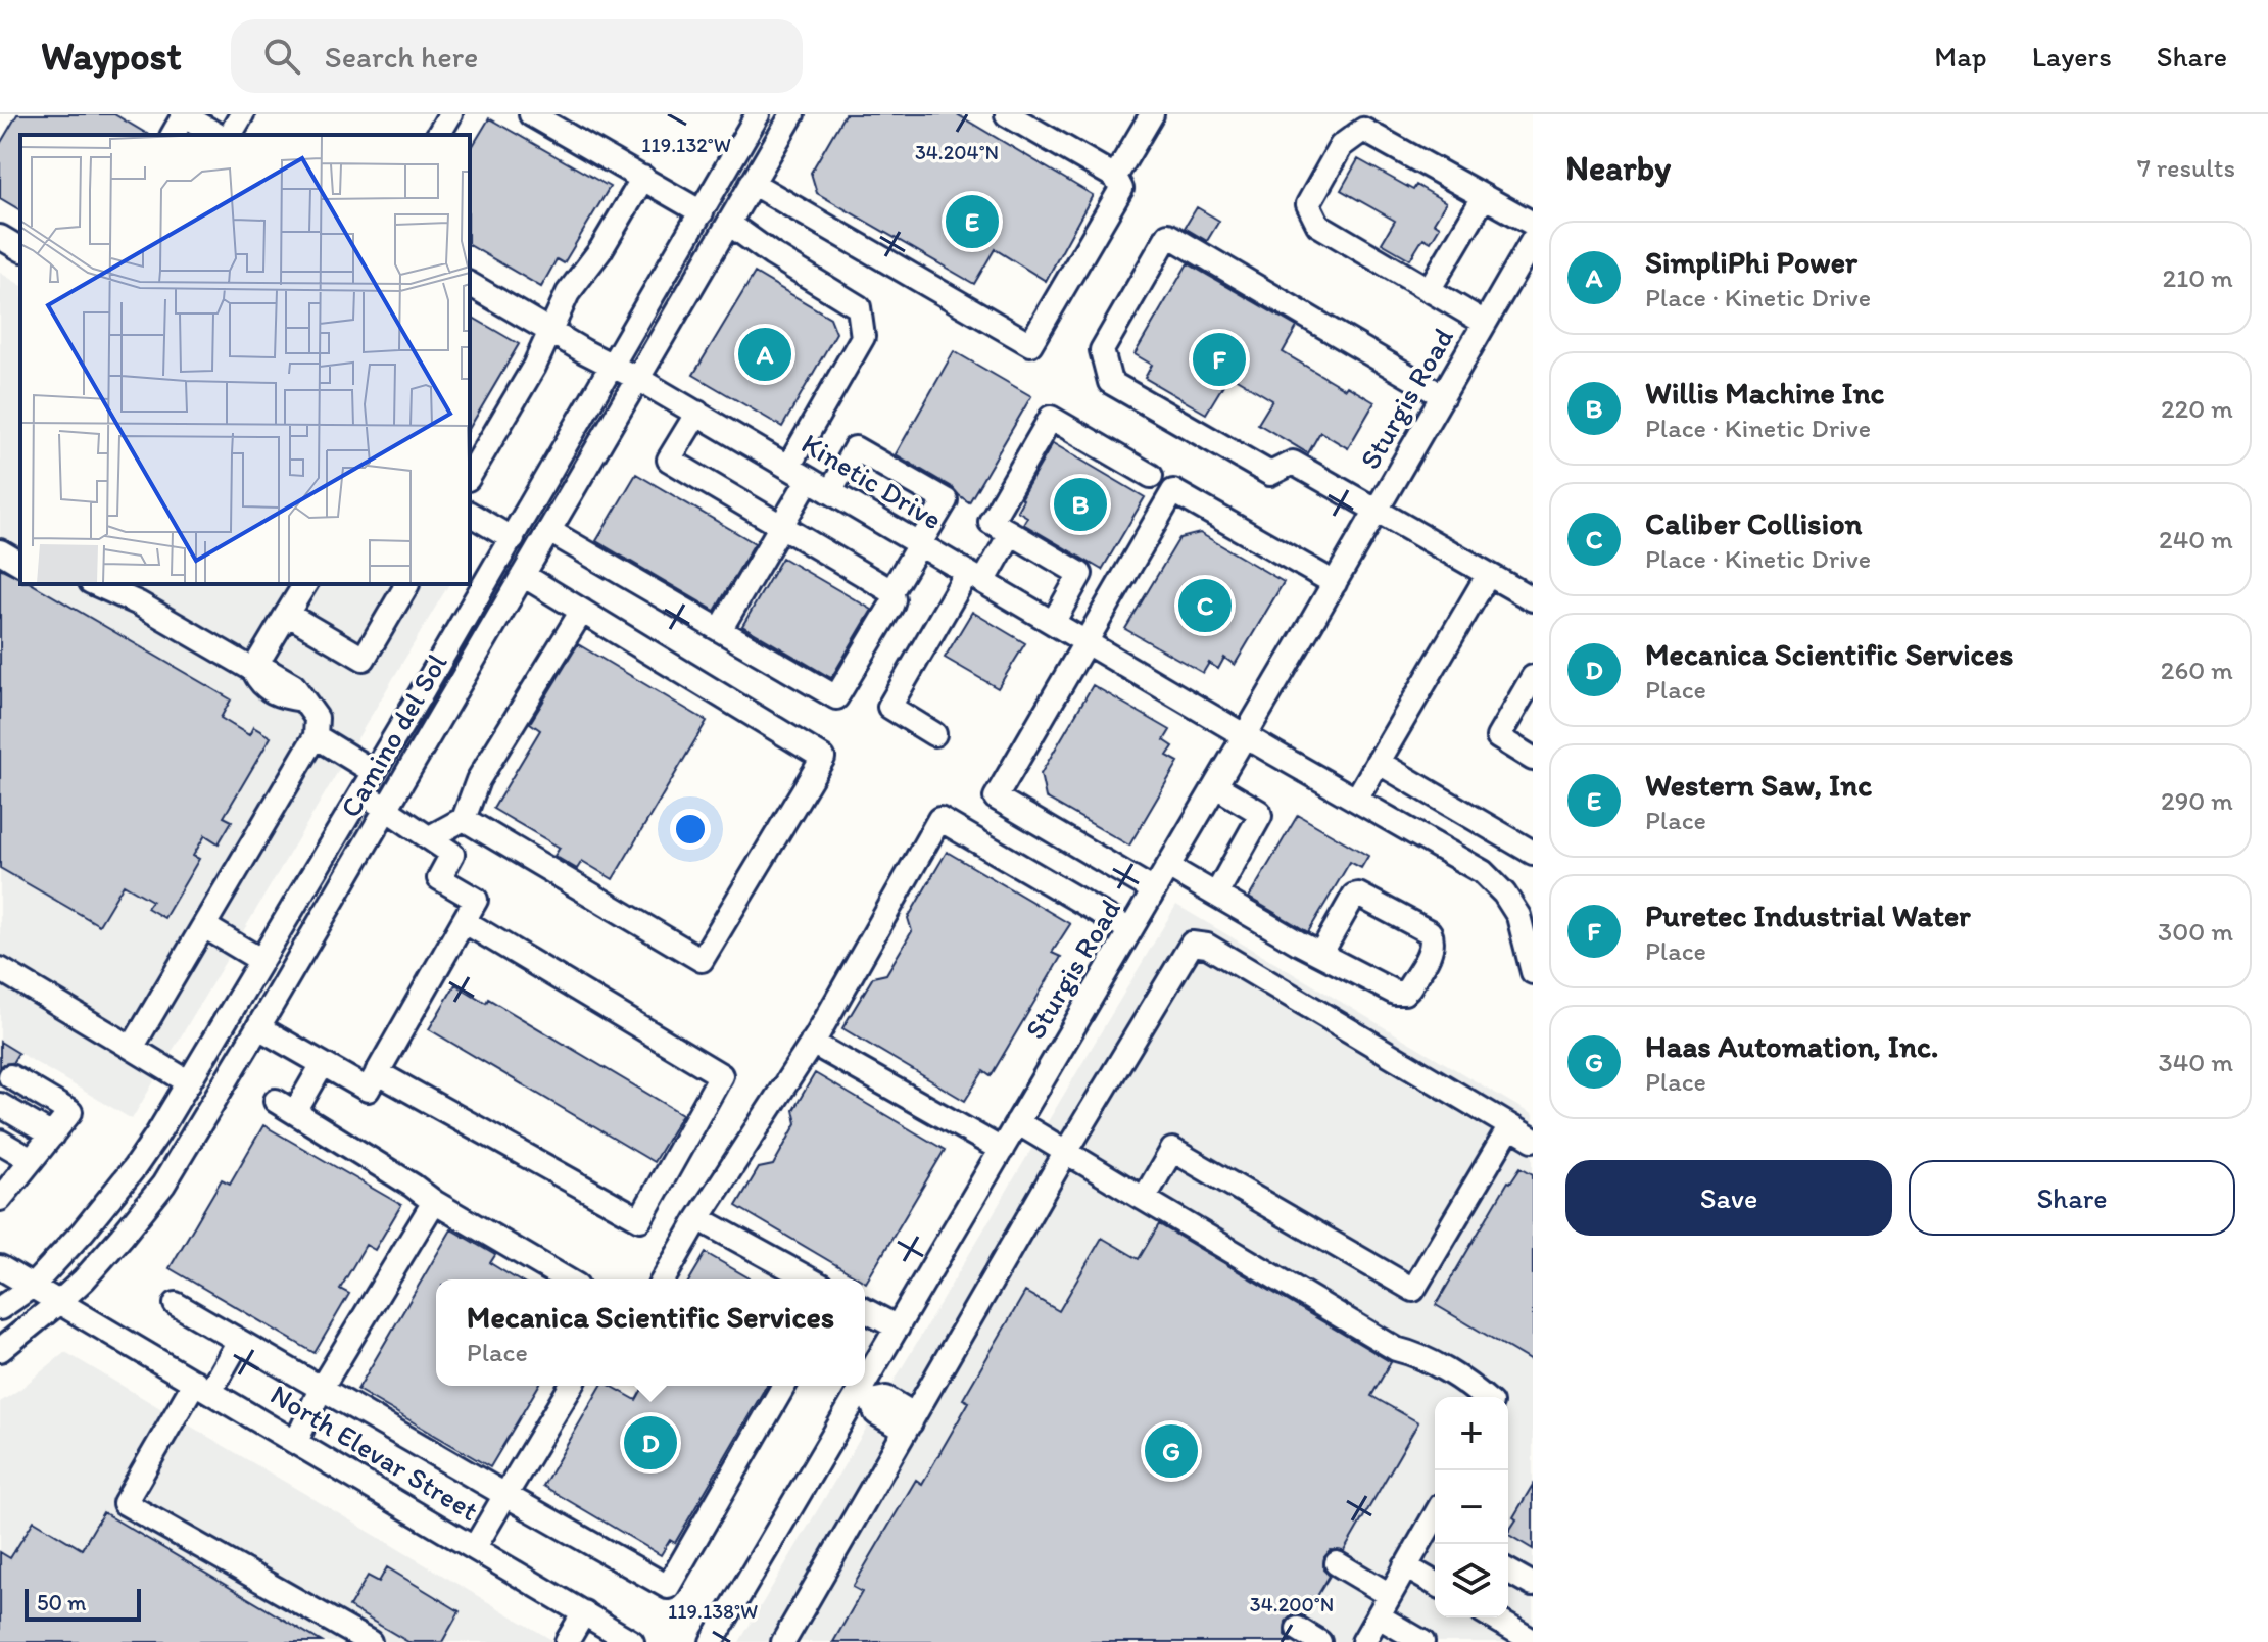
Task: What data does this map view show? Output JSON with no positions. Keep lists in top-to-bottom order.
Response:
{
  "streets": {
    "street": [
      "Sturgis Road",
      "Kinetic Drive",
      "Camino del Sol",
      "North Elevar Street"
    ]
  },
  "crossings": [
    ["Sturgis Road", "Kinetic Drive"],
    ["Kinetic Drive", "Camino del Sol"],
    ["Camino del Sol", "North Elevar Street"]
  ],
  "scale_bar": "50 m",
  "page": {
    "header": "Waypost",
    "search": "Search here",
    "nav": ["Map", "Layers", "Share"],
    "heading": ["Nearby", "7 results"],
    "pins": [
      "E",
      "A",
      "F",
      "B",
      "C",
      "D",
      "G"
    ],
    "list": [
      {
        "mark": "A",
        "name": "SimpliPhi Power",
        "note": "Place · Kinetic Drive",
        "value": "210 m"
      },
      {
        "mark": "B",
        "name": "Willis Machine Inc",
        "note": "Place · Kinetic Drive",
        "value": "220 m"
      },
      {
        "mark": "C",
        "name": "Caliber Collision",
        "note": "Place · Kinetic Drive",
        "value": "240 m"
      },
      {
        "mark": "D",
        "name": "Mecanica Scientific Services",
        "note": "Place",
        "value": "260 m"
      },
      {
        "mark": "E",
        "name": "Western Saw, Inc",
        "note": "Place",
        "value": "290 m"
      },
      {
        "mark": "F",
        "name": "Puretec Industrial Water",
        "note": "Place",
        "value": "300 m"
      },
      {
        "mark": "G",
        "name": "Haas Automation, Inc.",
        "note": "Place",
        "value": "340 m"
      }
    ],
    "buttons": ["Save", "Share"],
    "popup": ["Mecanica Scientific Services", "Place"],
    "map_buttons": ["+", "−"],
    "scale": "50 m"
  },
  "coordinates": [
    "119.132°W",
    "34.204°N",
    "34.200°N",
    "119.138°W"
  ]
}
